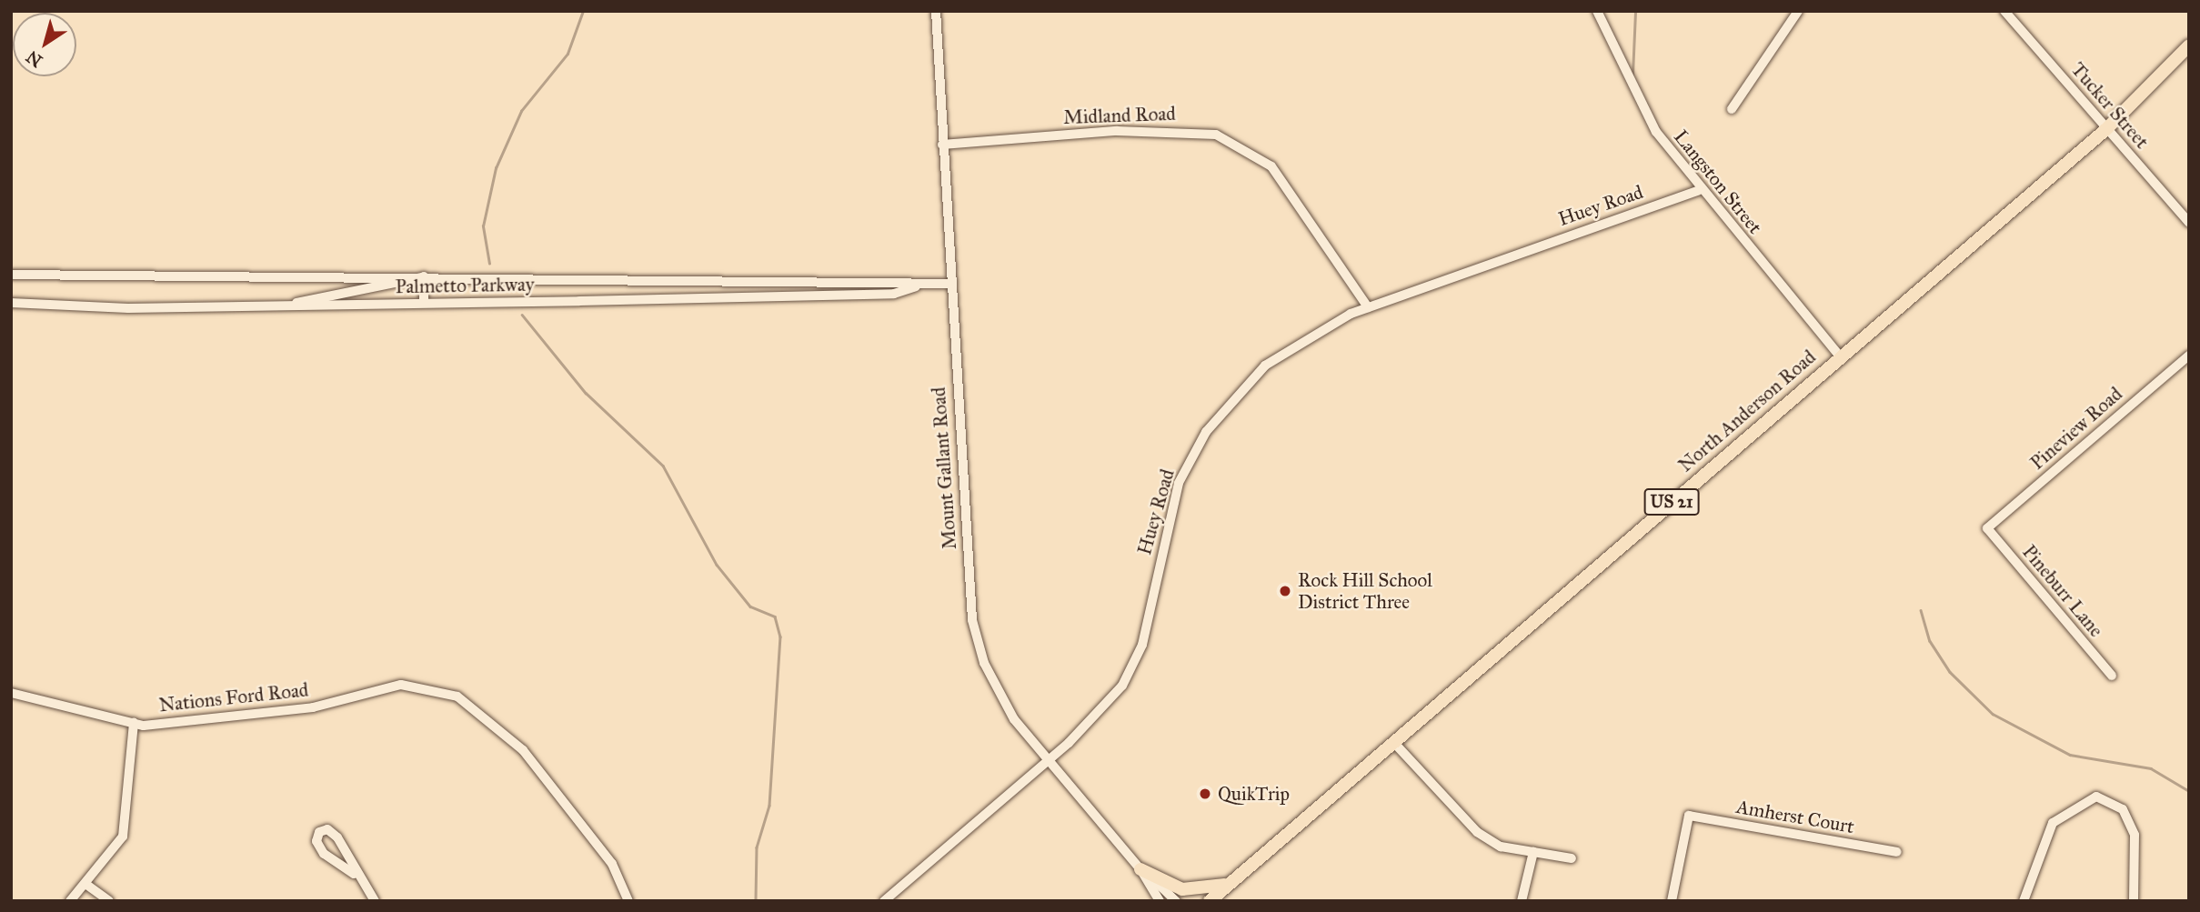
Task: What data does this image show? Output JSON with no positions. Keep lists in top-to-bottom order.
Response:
{
  "streets": {
    "main road": ["North Anderson Road", "US 21"],
    "street": [
      "Tucker Street",
      "Midland Road",
      "Langston Street",
      "Huey Road",
      "Palmetto Parkway",
      "Pineview Road",
      "Mount Gallant Road",
      "Pineburr Lane",
      "Nations Ford Road",
      "Amherst Court"
    ]
  },
  "crossings": [
    ["Tucker Street", "North Anderson Road"],
    ["Midland Road", "Huey Road"],
    ["Midland Road", "Mount Gallant Road"],
    ["Langston Street", "Huey Road"],
    ["Langston Street", "North Anderson Road"],
    ["Huey Road", "Mount Gallant Road"],
    ["Palmetto Parkway", "Mount Gallant Road"],
    ["Pineview Road", "Pineburr Lane"]
  ],
  "places": ["Rock Hill School District Three", "QuikTrip"],
  "north": "bottom left"
}
